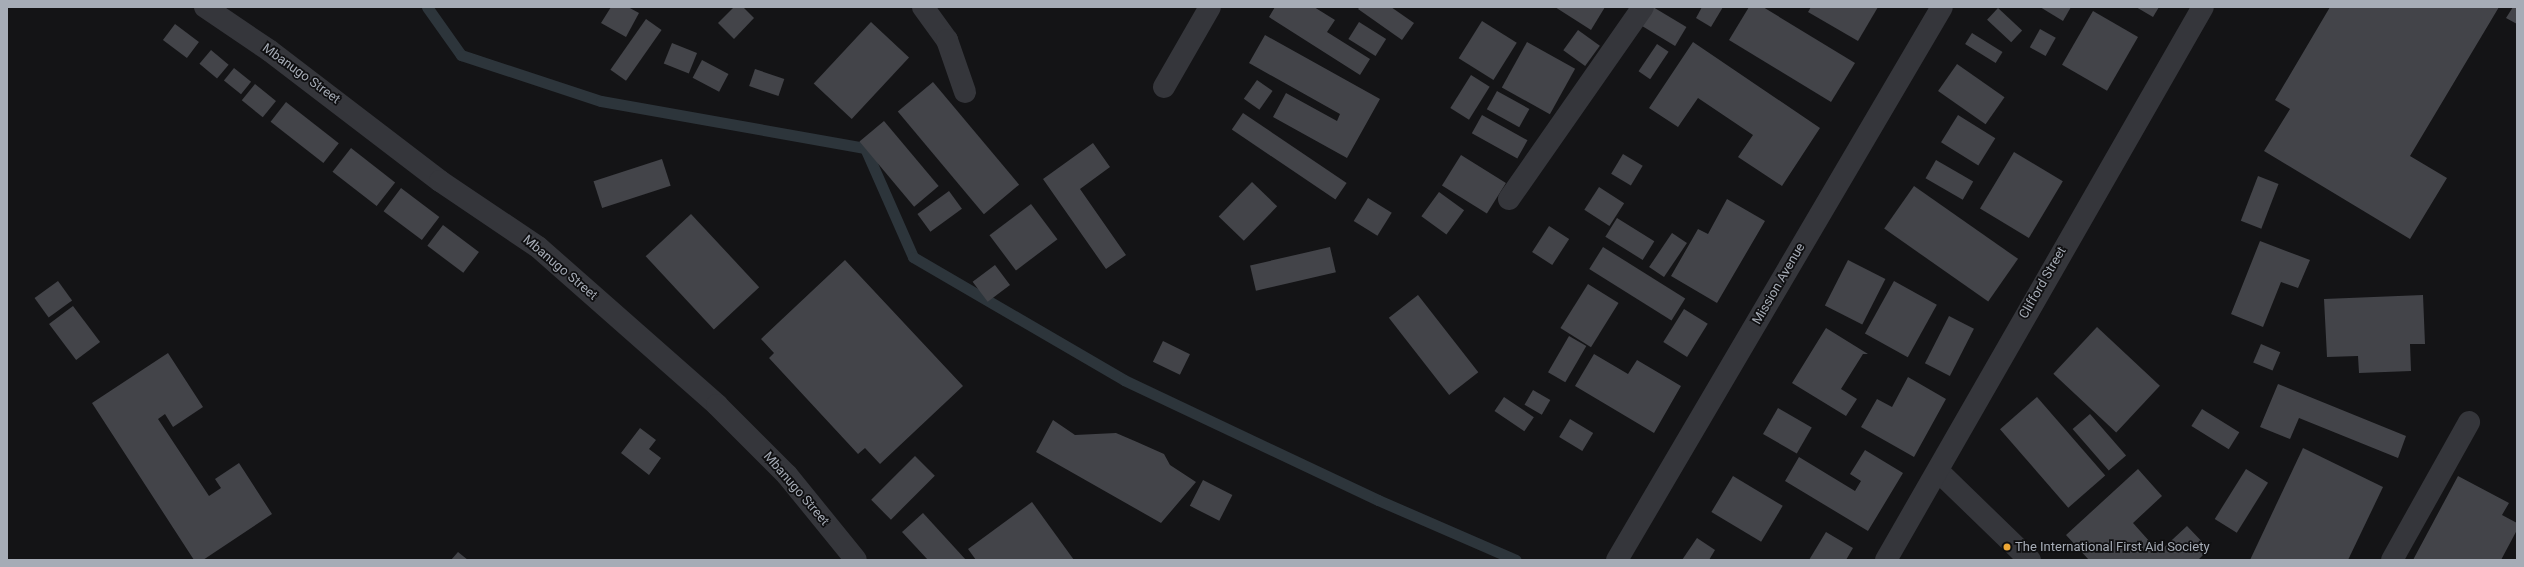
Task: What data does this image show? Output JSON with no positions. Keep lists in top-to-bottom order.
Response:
{
  "streets": {
    "street": ["Mbanugo Street", "Clifford Street", "Mission Avenue"]
  },
  "places": ["The International First Aid Society"]
}
